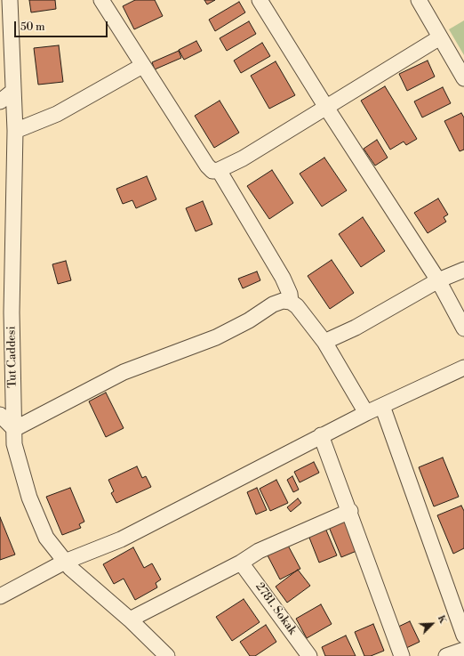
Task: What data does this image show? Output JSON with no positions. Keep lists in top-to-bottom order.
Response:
{
  "streets": {
    "street": ["Tut Caddesi", "2781. Sokak"]
  },
  "scale_bar": "50 m",
  "north": "top right"
}
